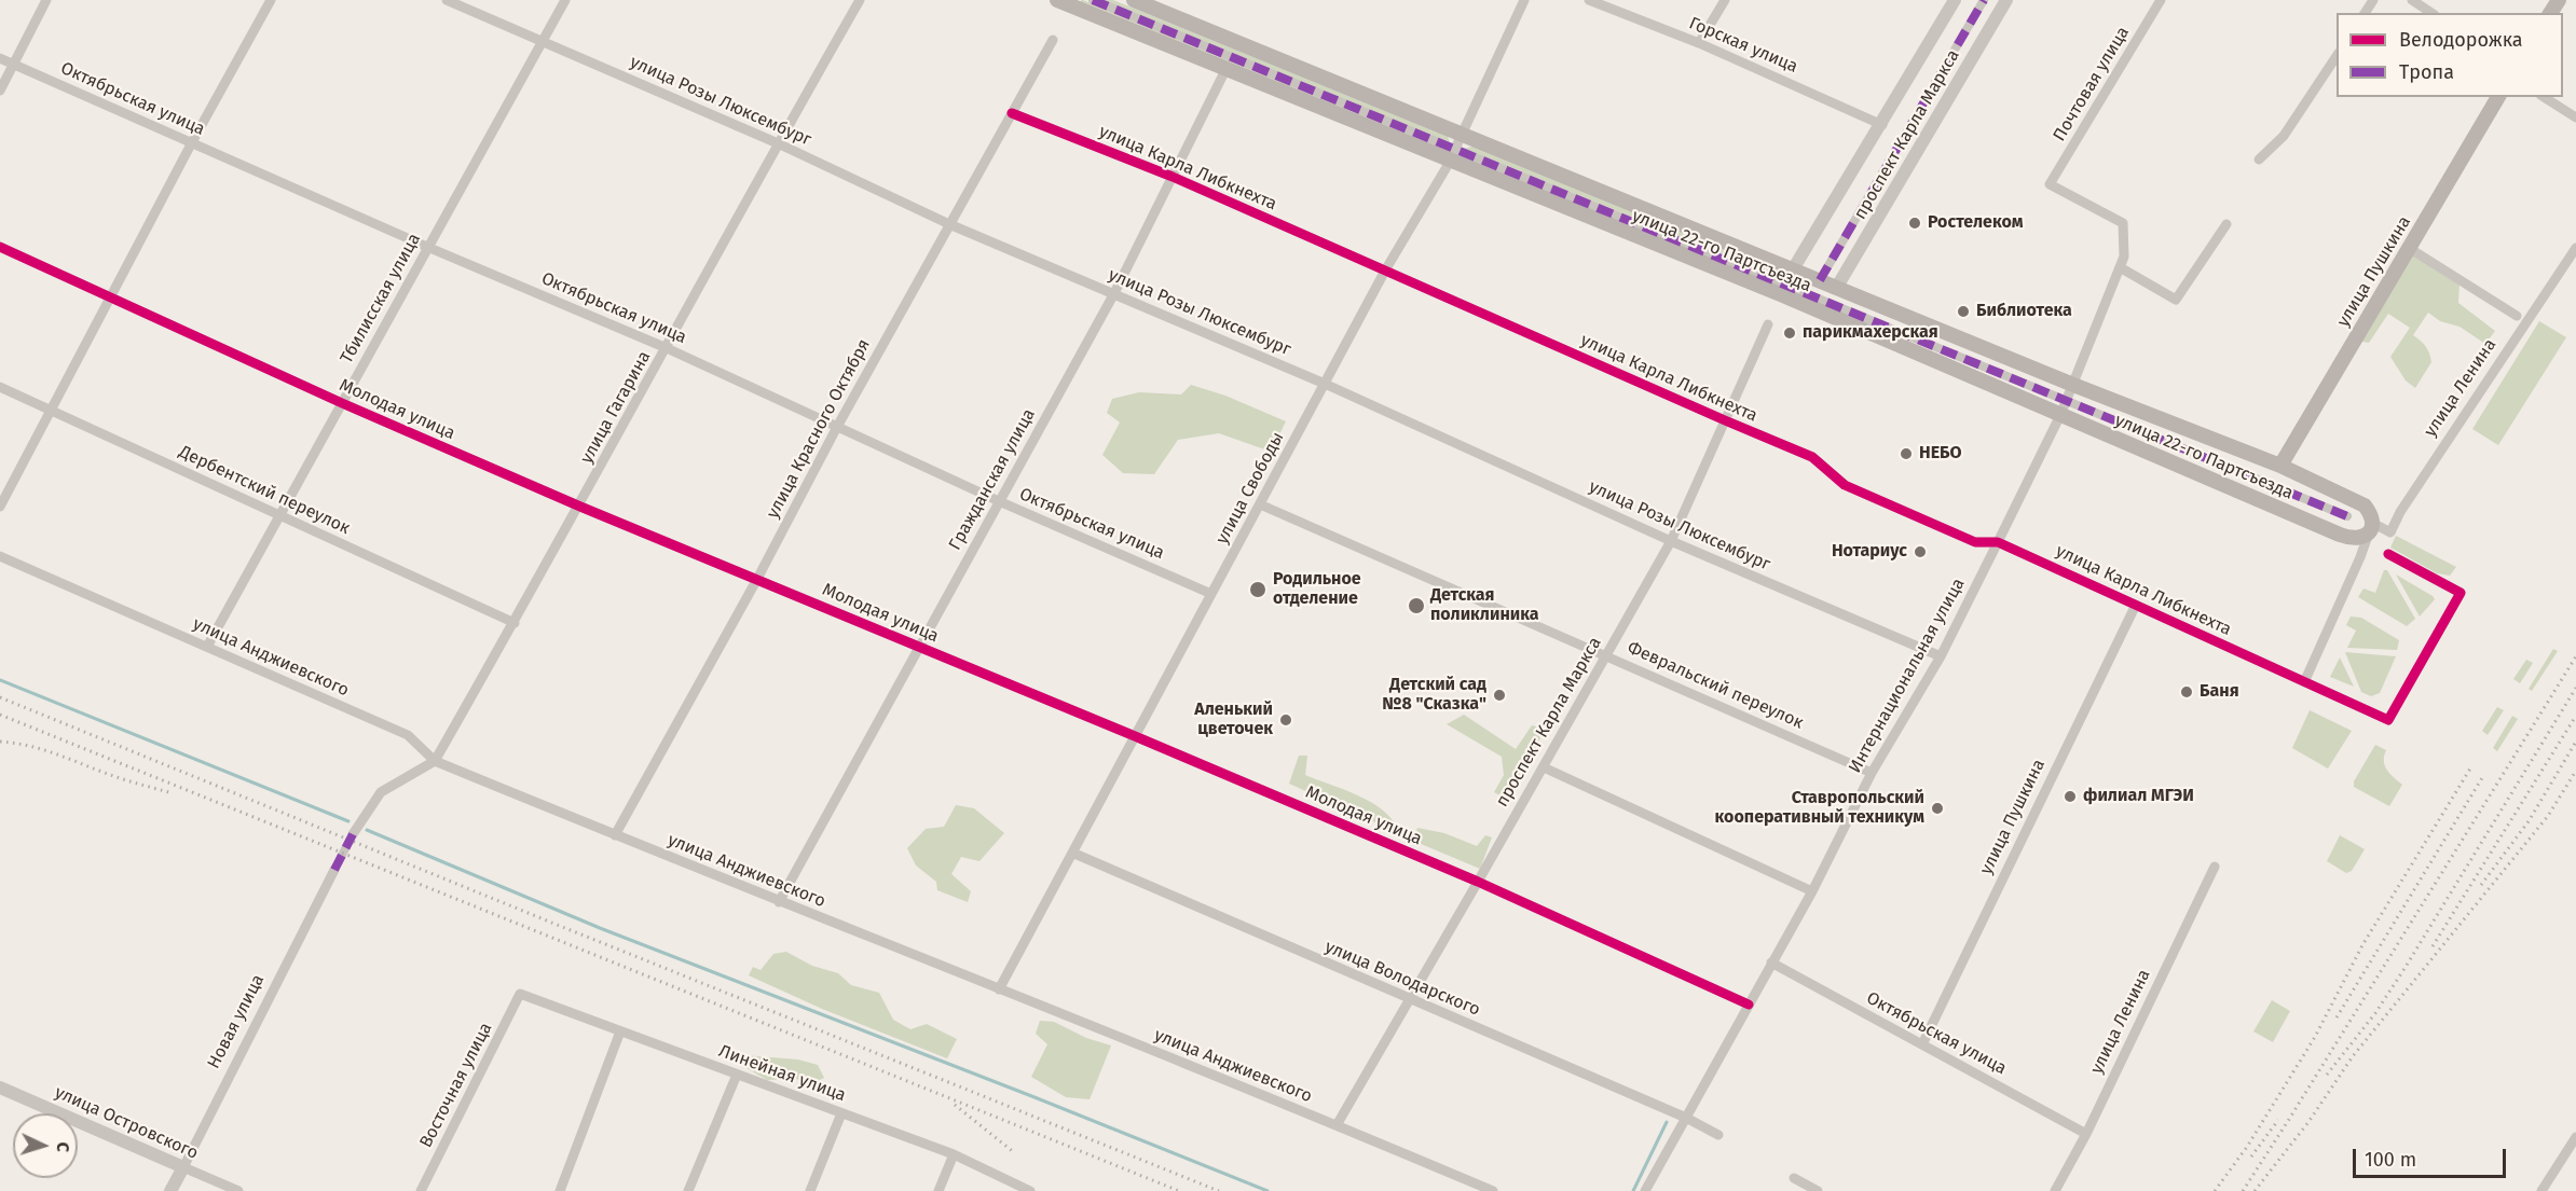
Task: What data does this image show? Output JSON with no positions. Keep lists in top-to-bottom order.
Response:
{
  "streets": {
    "main road": ["улица 22-го Партсъезда", "улица Пушкина"],
    "street": [
      "Горская улица",
      "Почтовая улица",
      "Октябрьская улица",
      "улица Розы Люксембург",
      "проспект Карла Маркса",
      "улица Карла Либкнехта",
      "Тбилисская улица",
      "улица Ленина",
      "улица Гагарина",
      "Молодая улица",
      "улица Красного Октября",
      "Гражданская улица",
      "улица Свободы",
      "Дербентский переулок",
      "улица Анджиевского",
      "Интернациональная улица",
      "Февральский переулок",
      "улица Володарского",
      "Новая улица",
      "Линейная улица",
      "Восточная улица",
      "улица Островского"
    ]
  },
  "crossings": [
    ["Горская улица", "проспект Карла Маркса"],
    ["Почтовая улица", "Интернациональная улица"],
    ["Октябрьская улица", "улица Пушкина"],
    ["Октябрьская улица", "Тбилисская улица"],
    ["Октябрьская улица", "улица Ленина"],
    ["Октябрьская улица", "улица Гагарина"],
    ["Октябрьская улица", "улица Красного Октября"],
    ["Октябрьская улица", "Гражданская улица"],
    ["Октябрьская улица", "улица Свободы"],
    ["Октябрьская улица", "Интернациональная улица"],
    ["улица Розы Люксембург", "проспект Карла Маркса"],
    ["улица Розы Люксембург", "Тбилисская улица"],
    ["улица Розы Люксембург", "улица Гагарина"],
    ["улица Розы Люксембург", "улица Красного Октября"],
    ["улица Розы Люксембург", "Гражданская улица"],
    ["улица Розы Люксембург", "улица Свободы"],
    ["улица Розы Люксембург", "Интернациональная улица"],
    ["проспект Карла Маркса", "улица Карла Либкнехта"],
    ["проспект Карла Маркса", "улица 22-го Партсъезда"],
    ["проспект Карла Маркса", "Молодая улица"],
    ["проспект Карла Маркса", "улица Анджиевского"],
    ["проспект Карла Маркса", "Февральский переулок"],
    ["проспект Карла Маркса", "улица Володарского"],
    ["улица Карла Либкнехта", "улица Пушкина"],
    ["улица Карла Либкнехта", "улица Красного Октября"],
    ["улица Карла Либкнехта", "Гражданская улица"],
    ["улица Карла Либкнехта", "улица Свободы"],
    ["улица Карла Либкнехта", "Интернациональная улица"],
    ["улица 22-го Партсъезда", "улица Пушкина"],
    ["улица 22-го Партсъезда", "улица Ленина"],
    ["улица 22-го Партсъезда", "Гражданская улица"],
    ["улица 22-го Партсъезда", "улица Свободы"],
    ["улица 22-го Партсъезда", "Интернациональная улица"],
    ["Тбилисская улица", "Молодая улица"],
    ["Тбилисская улица", "Дербентский переулок"],
    ["Тбилисская улица", "улица Анджиевского"],
    ["улица Гагарина", "Молодая улица"],
    ["улица Гагарина", "Дербентский переулок"],
    ["улица Гагарина", "улица Анджиевского"],
    ["Молодая улица", "улица Красного Октября"],
    ["Молодая улица", "Гражданская улица"],
    ["Молодая улица", "улица Свободы"],
    ["Молодая улица", "Интернациональная улица"],
    ["улица Красного Октября", "улица Анджиевского"],
    ["Гражданская улица", "улица Анджиевского"],
    ["улица Свободы", "улица Анджиевского"],
    ["улица Свободы", "Февральский переулок"],
    ["улица Свободы", "улица Володарского"],
    ["Интернациональная улица", "Февральский переулок"],
    ["Интернациональная улица", "улица Володарского"],
    ["Новая улица", "улица Островского"],
    ["Линейная улица", "Восточная улица"]
  ],
  "places": [
    "Ростелеком",
    "Библиотека",
    "парикмахерская",
    "НЕБО",
    "Нотариус",
    "Родильное отделение",
    "Детская поликлиника",
    "Баня",
    "Детский сад №8 \"Сказка\"",
    "Аленький цветочек",
    "филиал МГЭИ",
    "Ставропольский кооперативный техникум"
  ],
  "legend": ["Велодорожка", "Тропа"],
  "scale_bar": "100 m",
  "north": "right"
}
